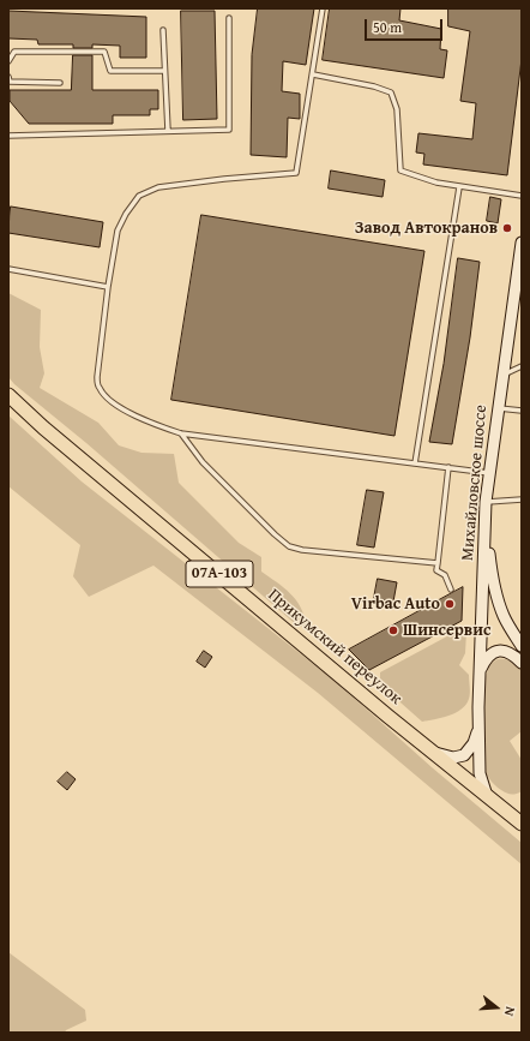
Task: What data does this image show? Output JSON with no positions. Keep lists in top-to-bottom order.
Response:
{
  "streets": {
    "main road": ["Михайловское шоссе", "07А-103", "Прикумский переулок"]
  },
  "crossings": [
    ["Михайловское шоссе", "07А-103"],
    ["Михайловское шоссе", "Прикумский переулок"],
    ["07А-103", "Прикумский переулок"]
  ],
  "places": ["Завод Автокранов", "Virbac Auto", "Шинсервис"],
  "scale_bar": "50 m",
  "north": "right"
}
